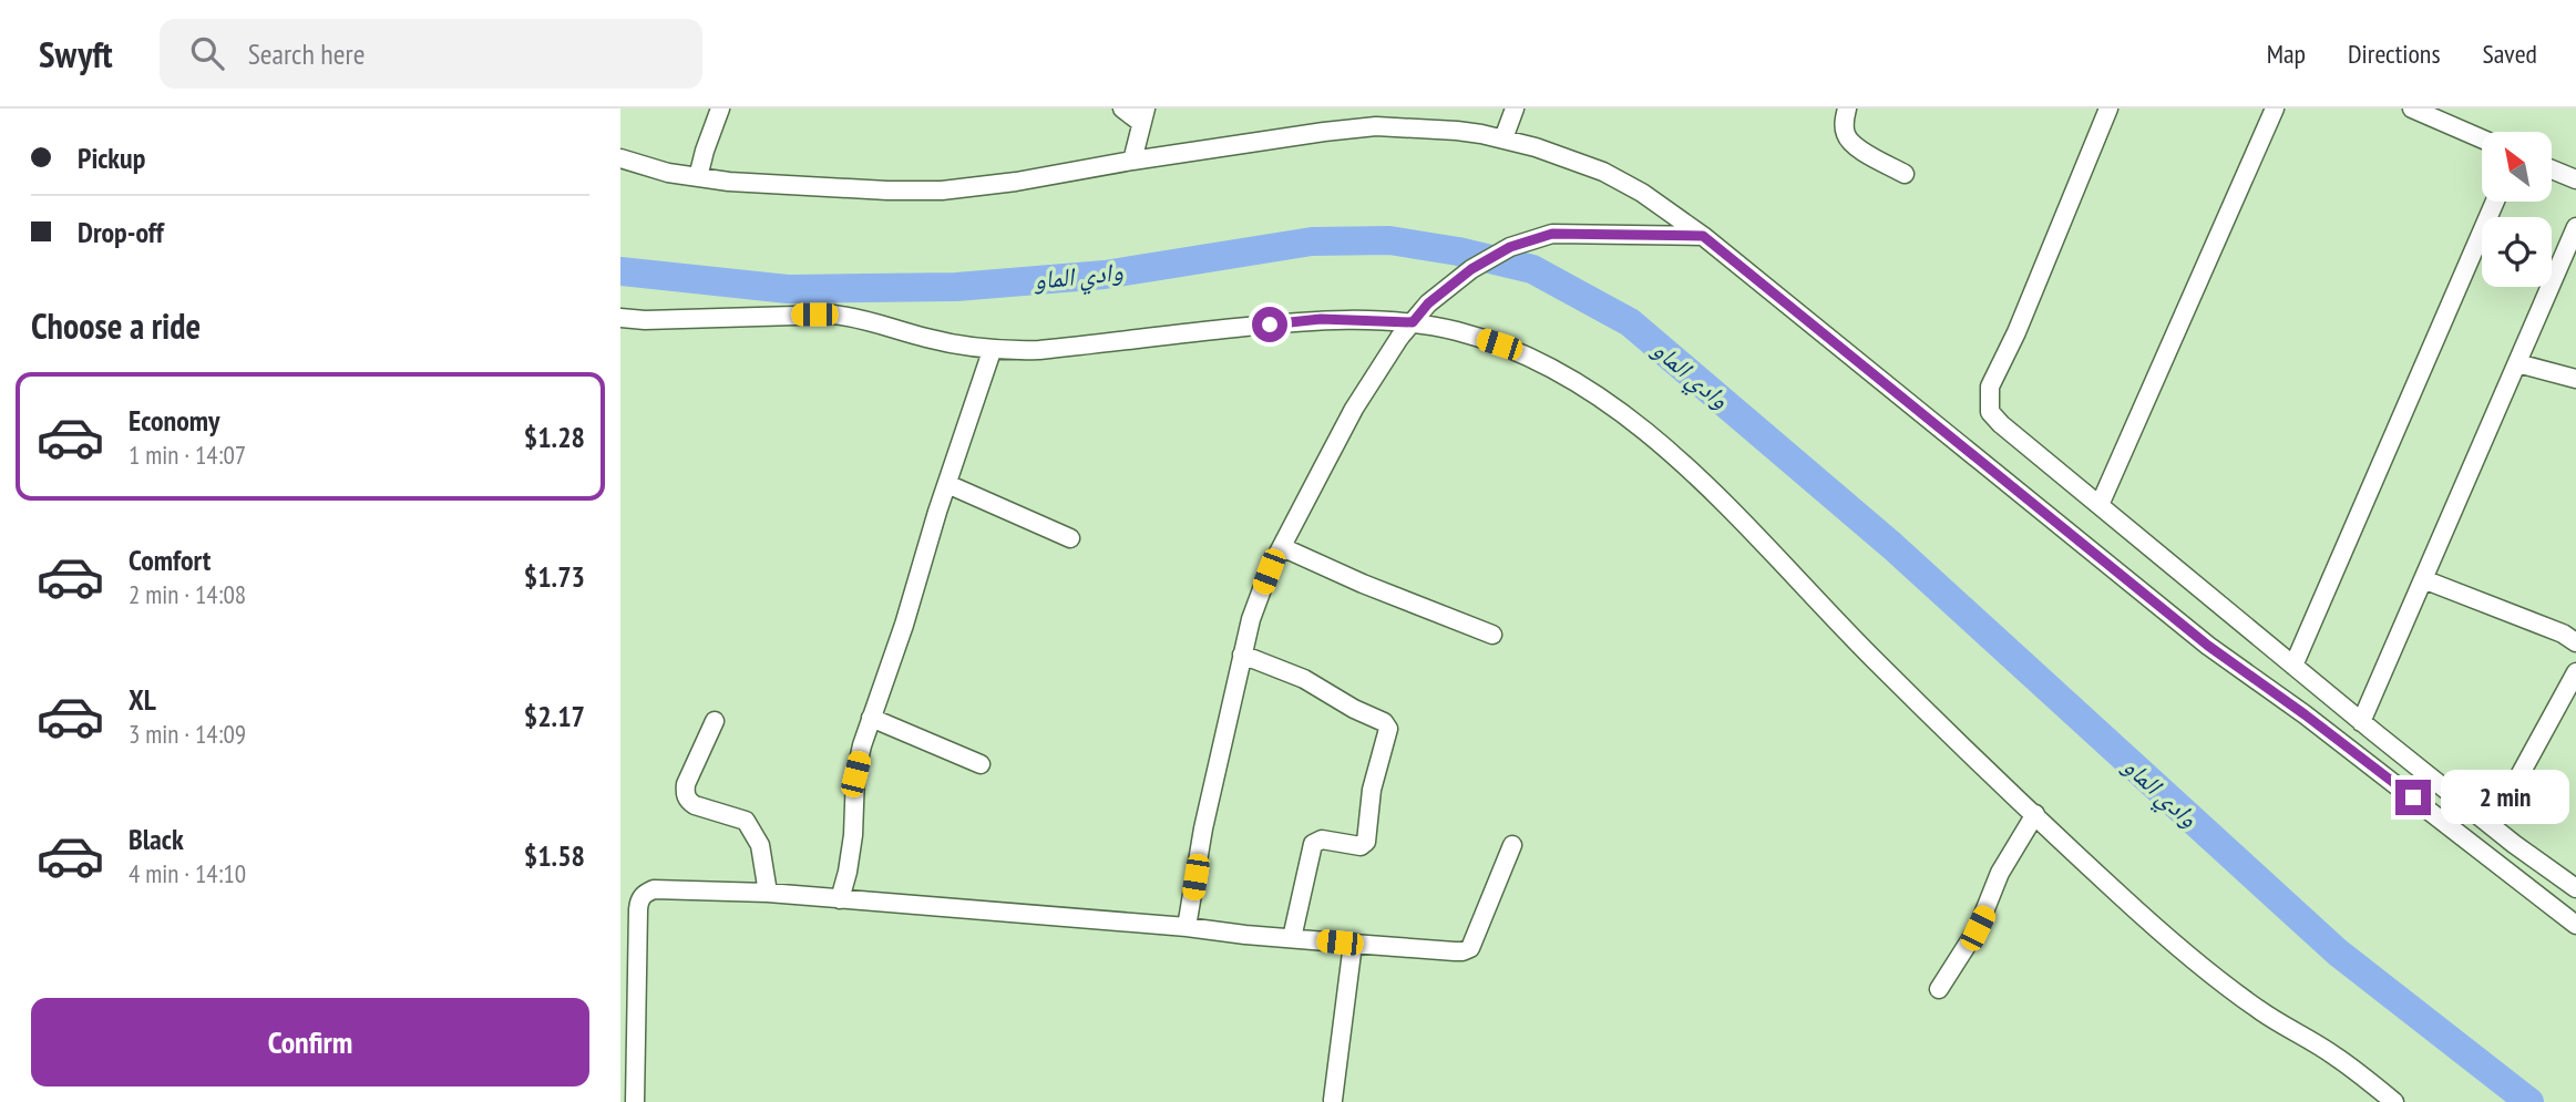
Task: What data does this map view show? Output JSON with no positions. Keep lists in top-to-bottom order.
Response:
{
  "water": ["وادي الماو"],
  "north": "top left",
  "page": {
    "header": "Swyft",
    "search": "Search here",
    "nav": ["Map", "Directions", "Saved"],
    "banner": ["Pickup", "Drop-off"],
    "heading": "Choose a ride",
    "list": [
      {
        "name": "Economy",
        "note": "1 min · 14:07",
        "value": "$1.28"
      },
      {
        "name": "Comfort",
        "note": "2 min · 14:08",
        "value": "$1.73"
      },
      {
        "name": "XL",
        "note": "3 min · 14:09",
        "value": "$2.17"
      },
      {
        "name": "Black",
        "note": "4 min · 14:10",
        "value": "$1.58"
      }
    ],
    "bubble": "2 min",
    "buttons": "Confirm"
  }
}
